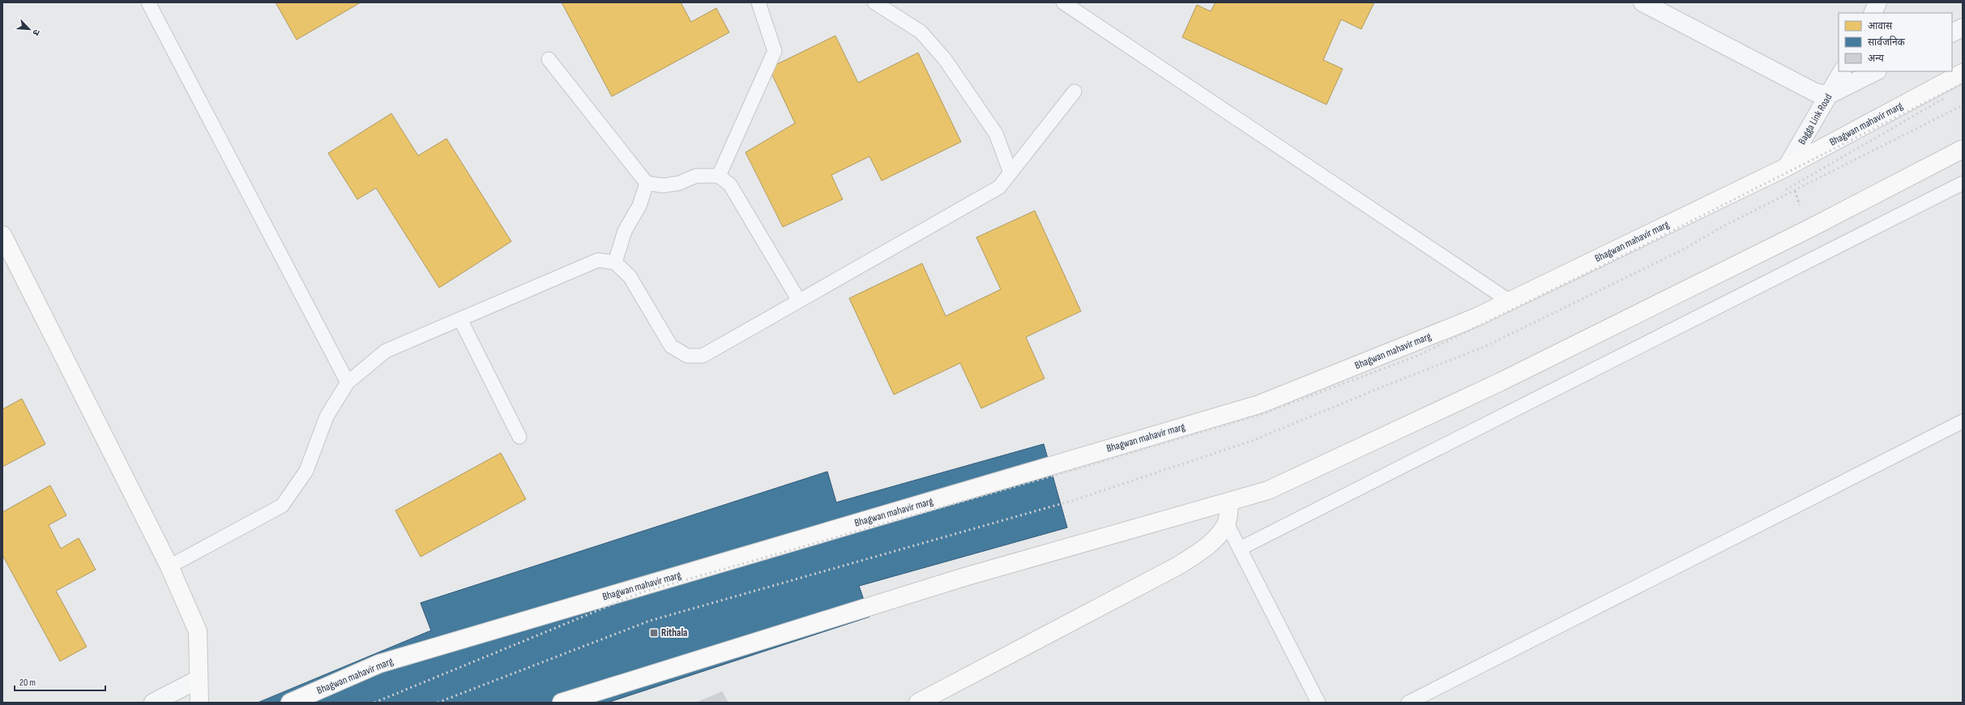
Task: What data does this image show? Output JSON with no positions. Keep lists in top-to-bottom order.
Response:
{
  "streets": {
    "main road": ["Bhagwan mahavir marg"],
    "street": ["Bagga Link Road"]
  },
  "crossings": [
    ["Bagga Link Road", "Bhagwan mahavir marg"]
  ],
  "places": {
    "transit": ["Rithala"]
  },
  "legend": ["आवास", "सार्वजनिक", "अन्य"],
  "scale_bar": "20 m",
  "north": "bottom right"
}
